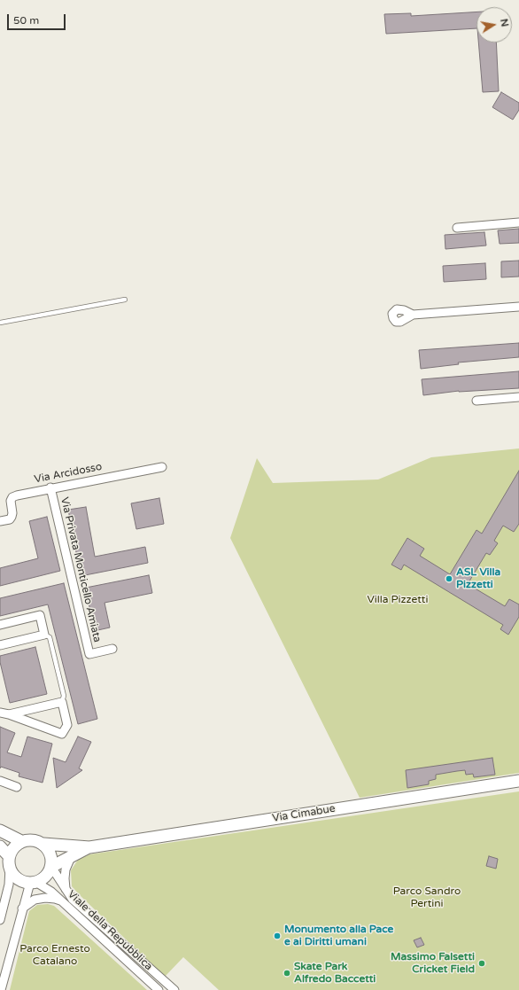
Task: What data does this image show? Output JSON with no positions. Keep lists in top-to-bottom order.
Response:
{
  "streets": {
    "main road": ["Via Cimabue", "Viale della Repubblica"],
    "street": ["Via Arcidosso", "Via Privata Monticello Amiata"]
  },
  "crossings": [
    ["Via Arcidosso", "Via Privata Monticello Amiata"],
    ["Via Cimabue", "Viale della Repubblica"]
  ],
  "parks": ["Villa Pizzetti", "Parco Sandro Pertini", "Parco Ernesto Catalano"],
  "places": [
    "ASL Villa Pizzetti",
    "Monumento alla Pace e ai Diritti umani",
    "Massimo Falsetti Cricket Field",
    "Skate Park Alfredo Baccetti"
  ],
  "scale_bar": "50 m",
  "north": "right"
}
